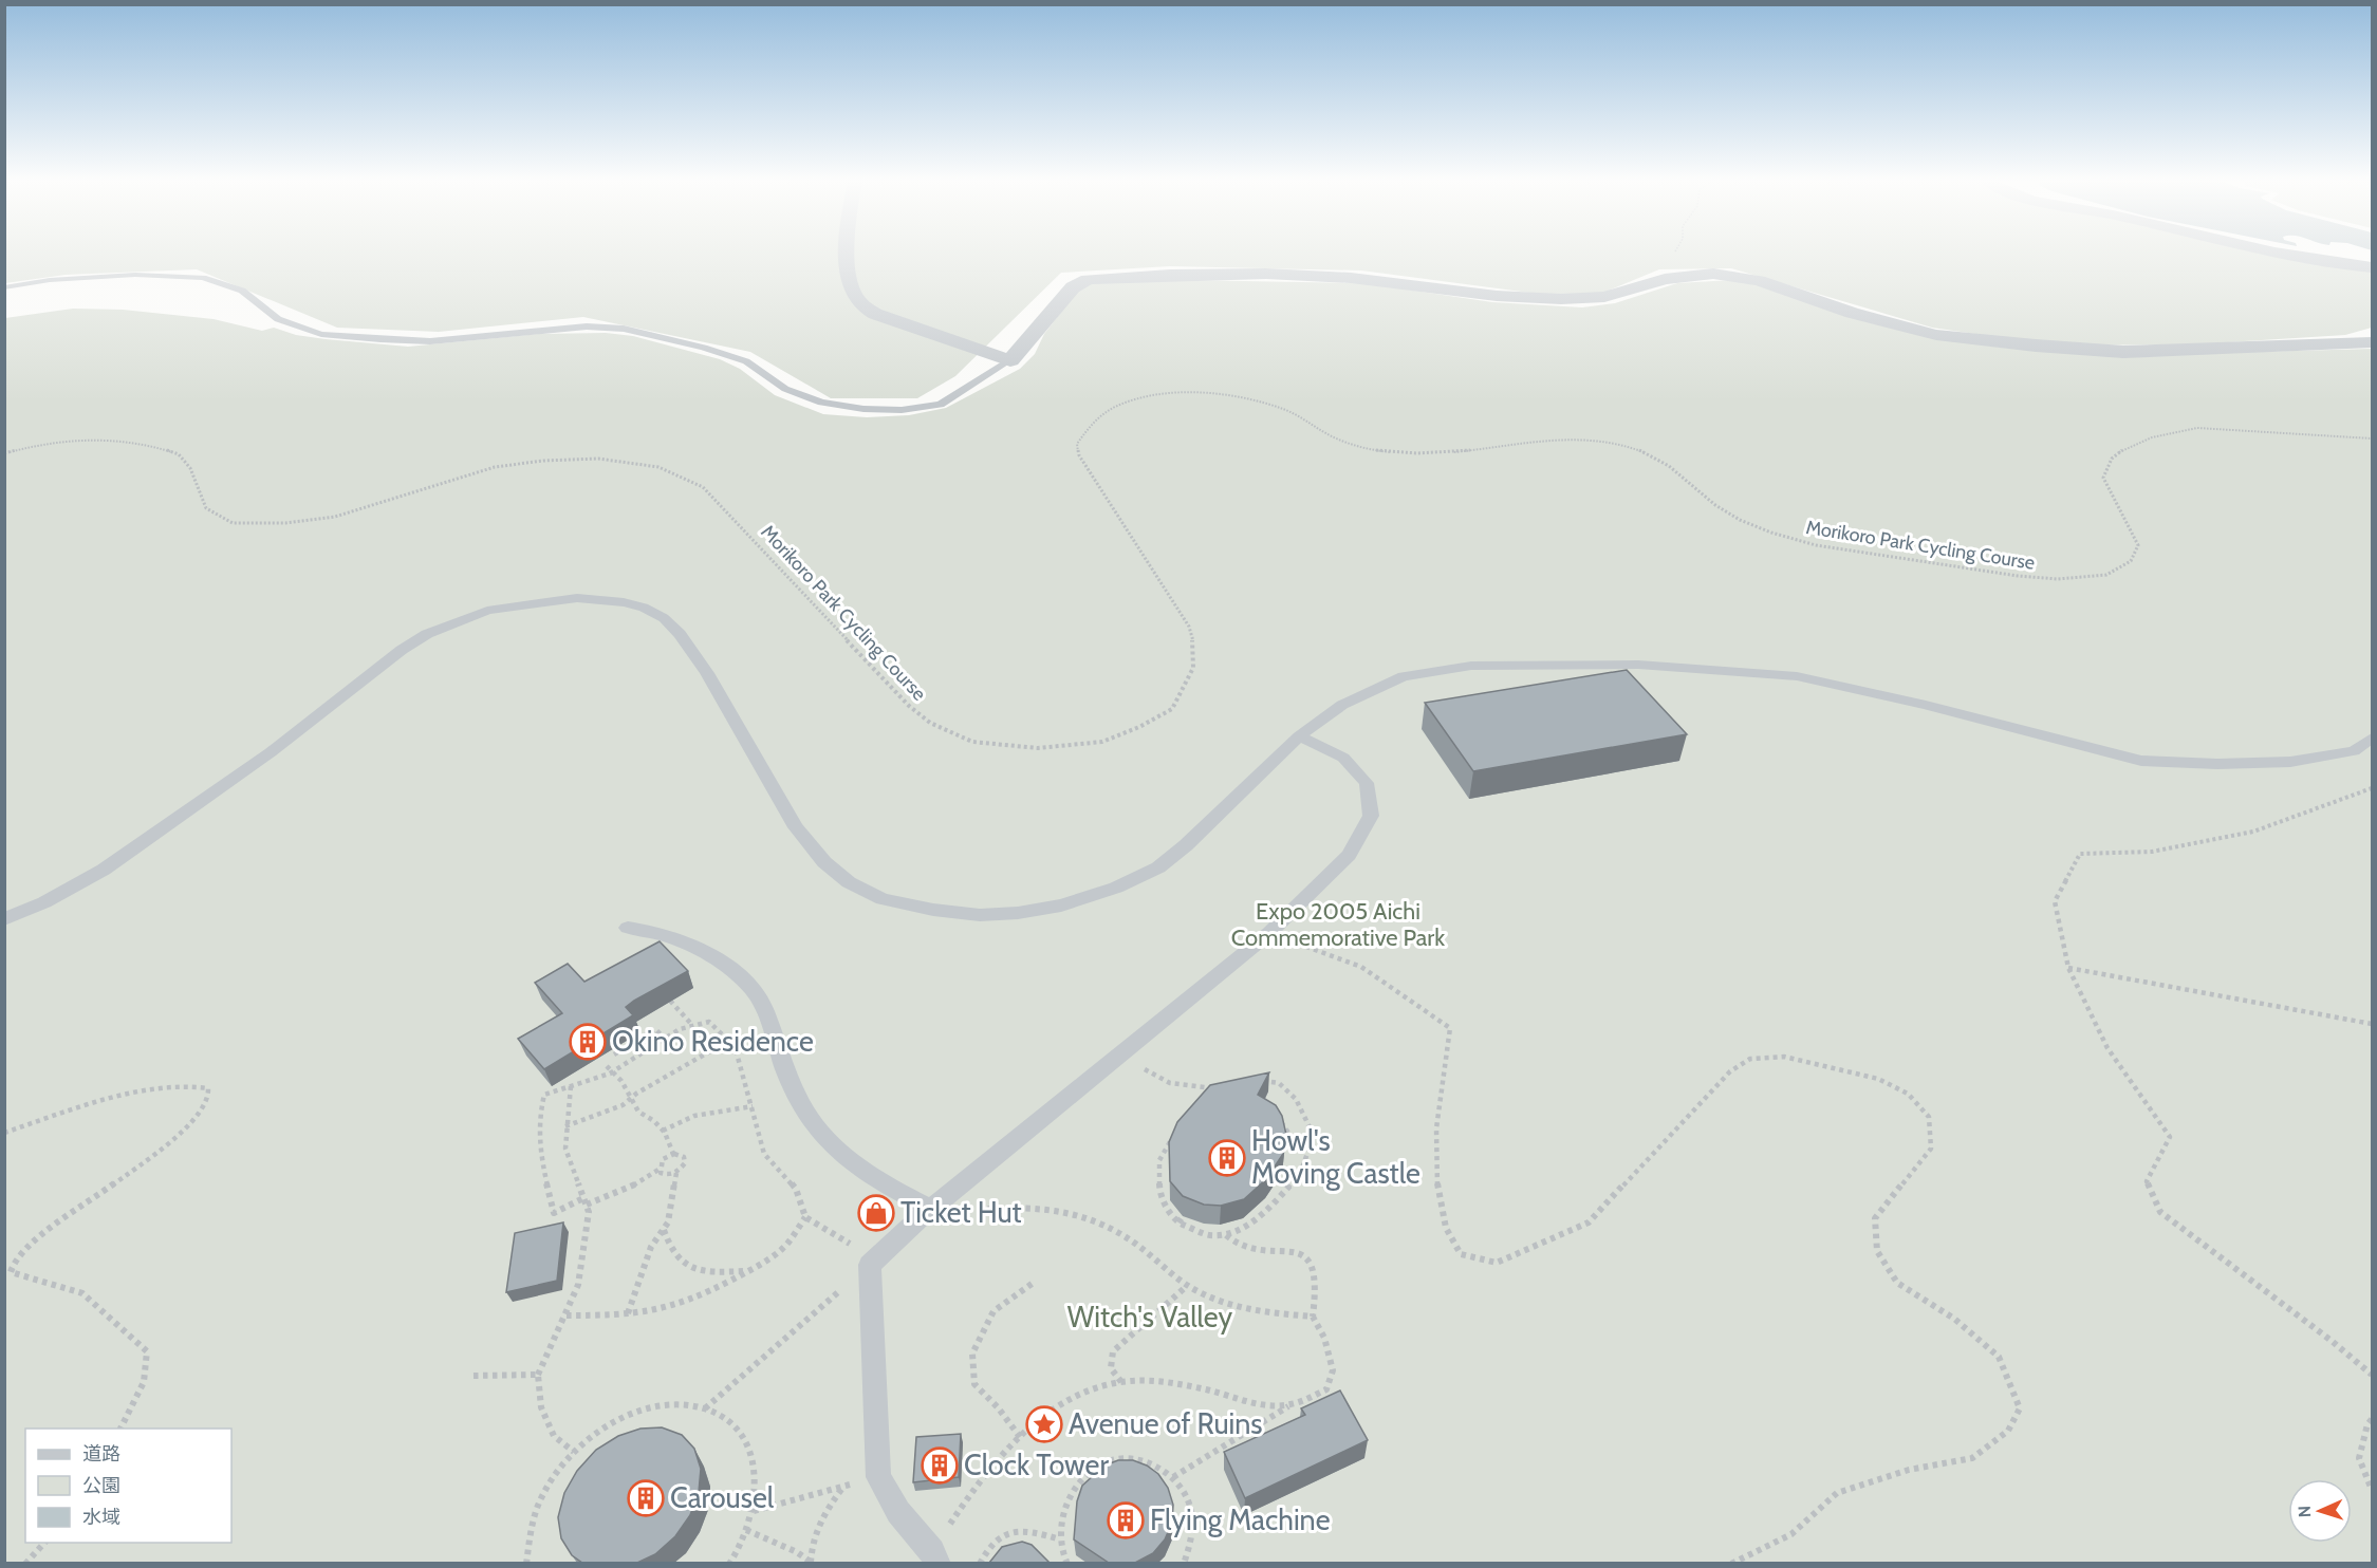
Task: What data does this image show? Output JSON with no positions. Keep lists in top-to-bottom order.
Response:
{
  "streets": {
    "path": ["Morikoro Park Cycling Course"]
  },
  "parks": ["Expo 2005 Aichi Commemorative Park", "Witch's Valley"],
  "places": {
    "building": [
      "Okino Residence",
      "Howl's Moving Castle",
      "Clock Tower",
      "Carousel",
      "Flying Machine"
    ],
    "shop": ["Ticket Hut"],
    "place": ["Avenue of Ruins"]
  },
  "legend": ["道路", "公園", "水域"],
  "north": "left"
}
